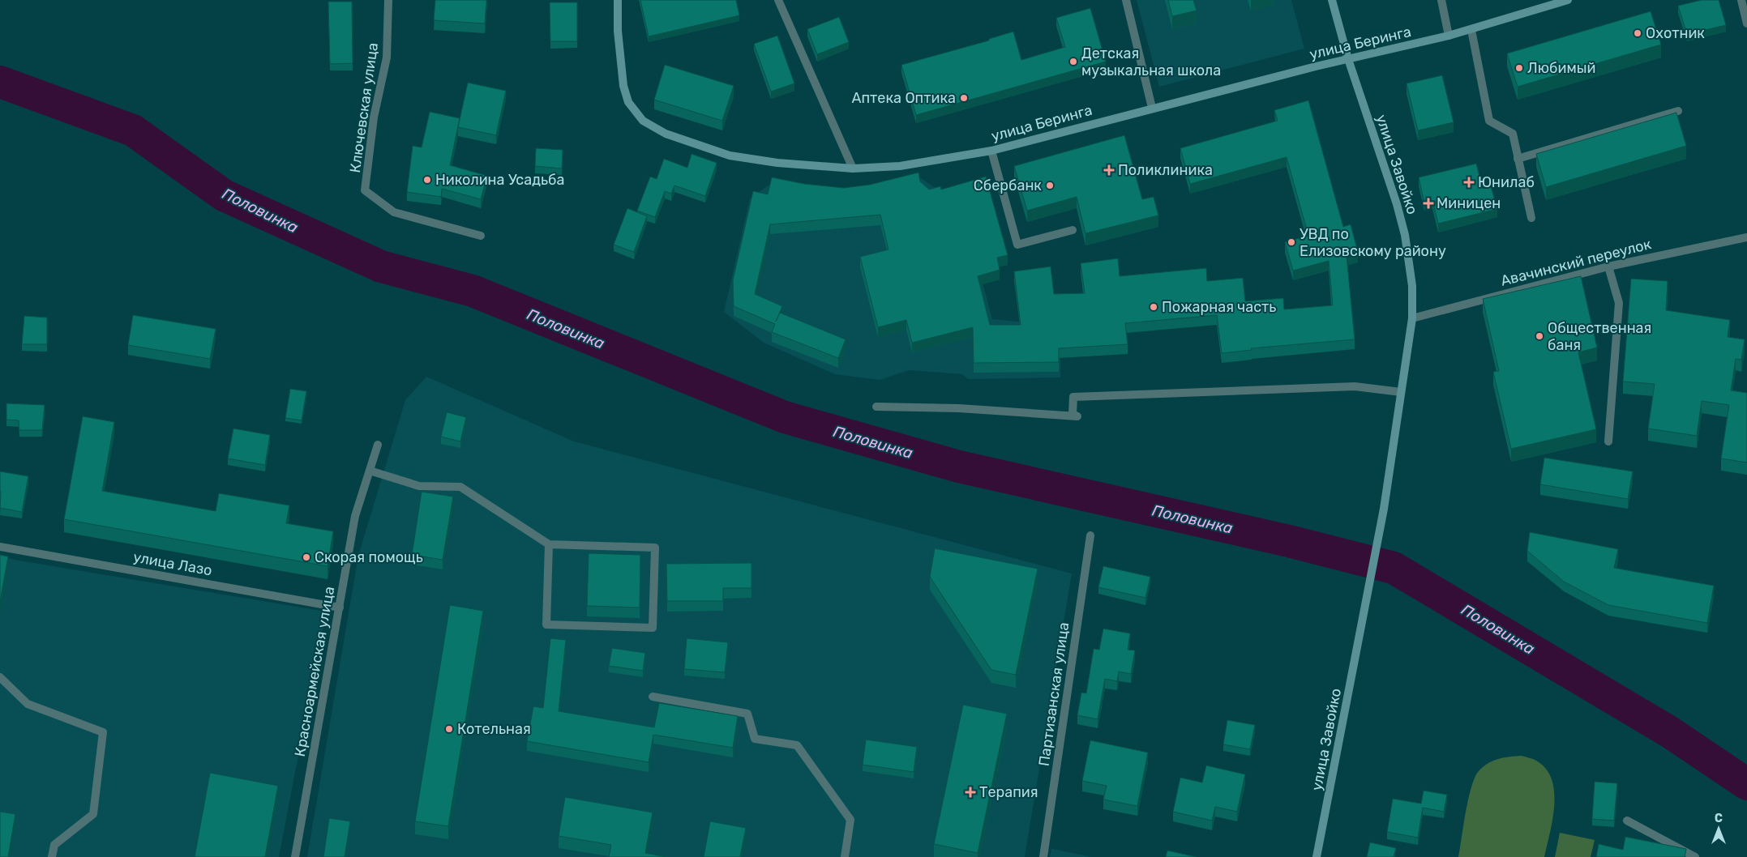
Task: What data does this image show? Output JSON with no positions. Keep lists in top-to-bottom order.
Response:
{
  "streets": {
    "street": [
      "улица Беринга",
      "Ключевская улица",
      "улица Завойко",
      "Авачинский переулок",
      "улица Лазо",
      "Красноармейская улица",
      "Партизанская улица"
    ]
  },
  "crossings": [
    ["улица Беринга", "улица Завойко"],
    ["улица Завойко", "Авачинский переулок"],
    ["улица Лазо", "Красноармейская улица"]
  ],
  "water": ["Половинка"],
  "places": {
    "other": [
      "Охотник",
      "Детская музыкальная школа",
      "Любимый",
      "Аптека Оптика",
      "Николина Усадьба",
      "Сбербанк",
      "УВД по Елизовскому району",
      "Пожарная часть",
      "Общественная баня",
      "Скорая помощь",
      "Котельная"
    ],
    "health": [
      "Поликлиника",
      "Юнилаб",
      "Миницен",
      "Терапия"
    ]
  },
  "north": "top"
}
